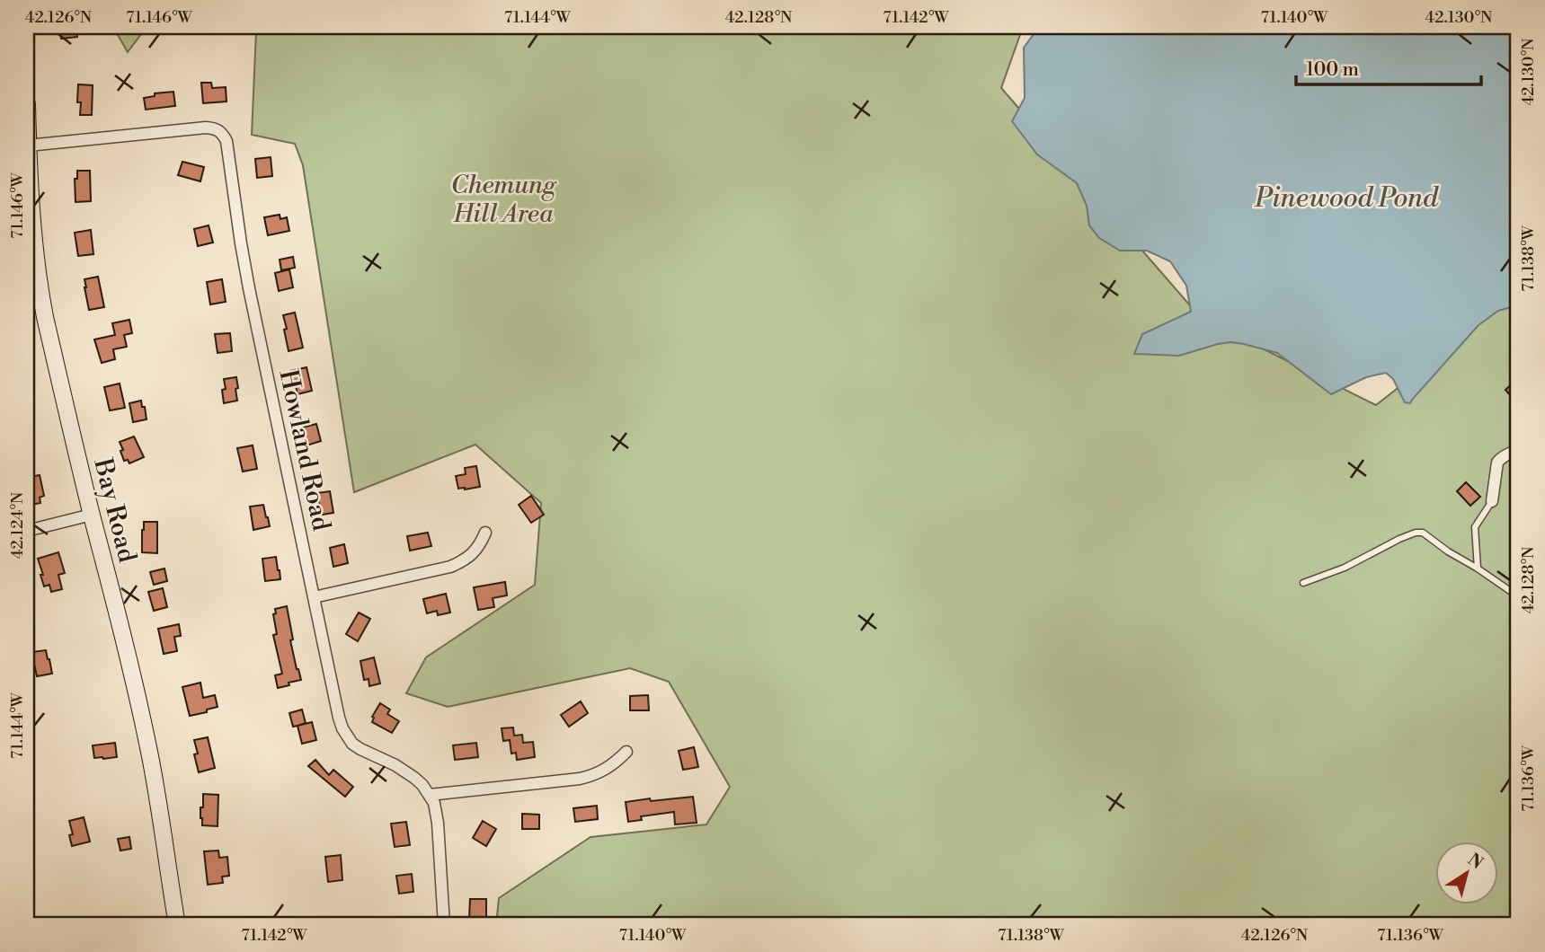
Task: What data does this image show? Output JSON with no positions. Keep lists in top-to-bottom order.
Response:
{
  "streets": {
    "main road": ["Bay Road"],
    "street": ["Howland Road"]
  },
  "crossings": [
    ["Howland Road", "Bay Road"]
  ],
  "water": ["Pinewood Pond"],
  "parks": ["Chemung Hill Area"],
  "scale_bar": "100 m",
  "north": "top right",
  "coordinates": [
    "42.126°N",
    "71.146°W",
    "71.144°W",
    "42.128°N",
    "71.142°W",
    "71.140°W",
    "42.130°N",
    "71.138°W",
    "42.124°N",
    "71.136°W"
  ]
}
